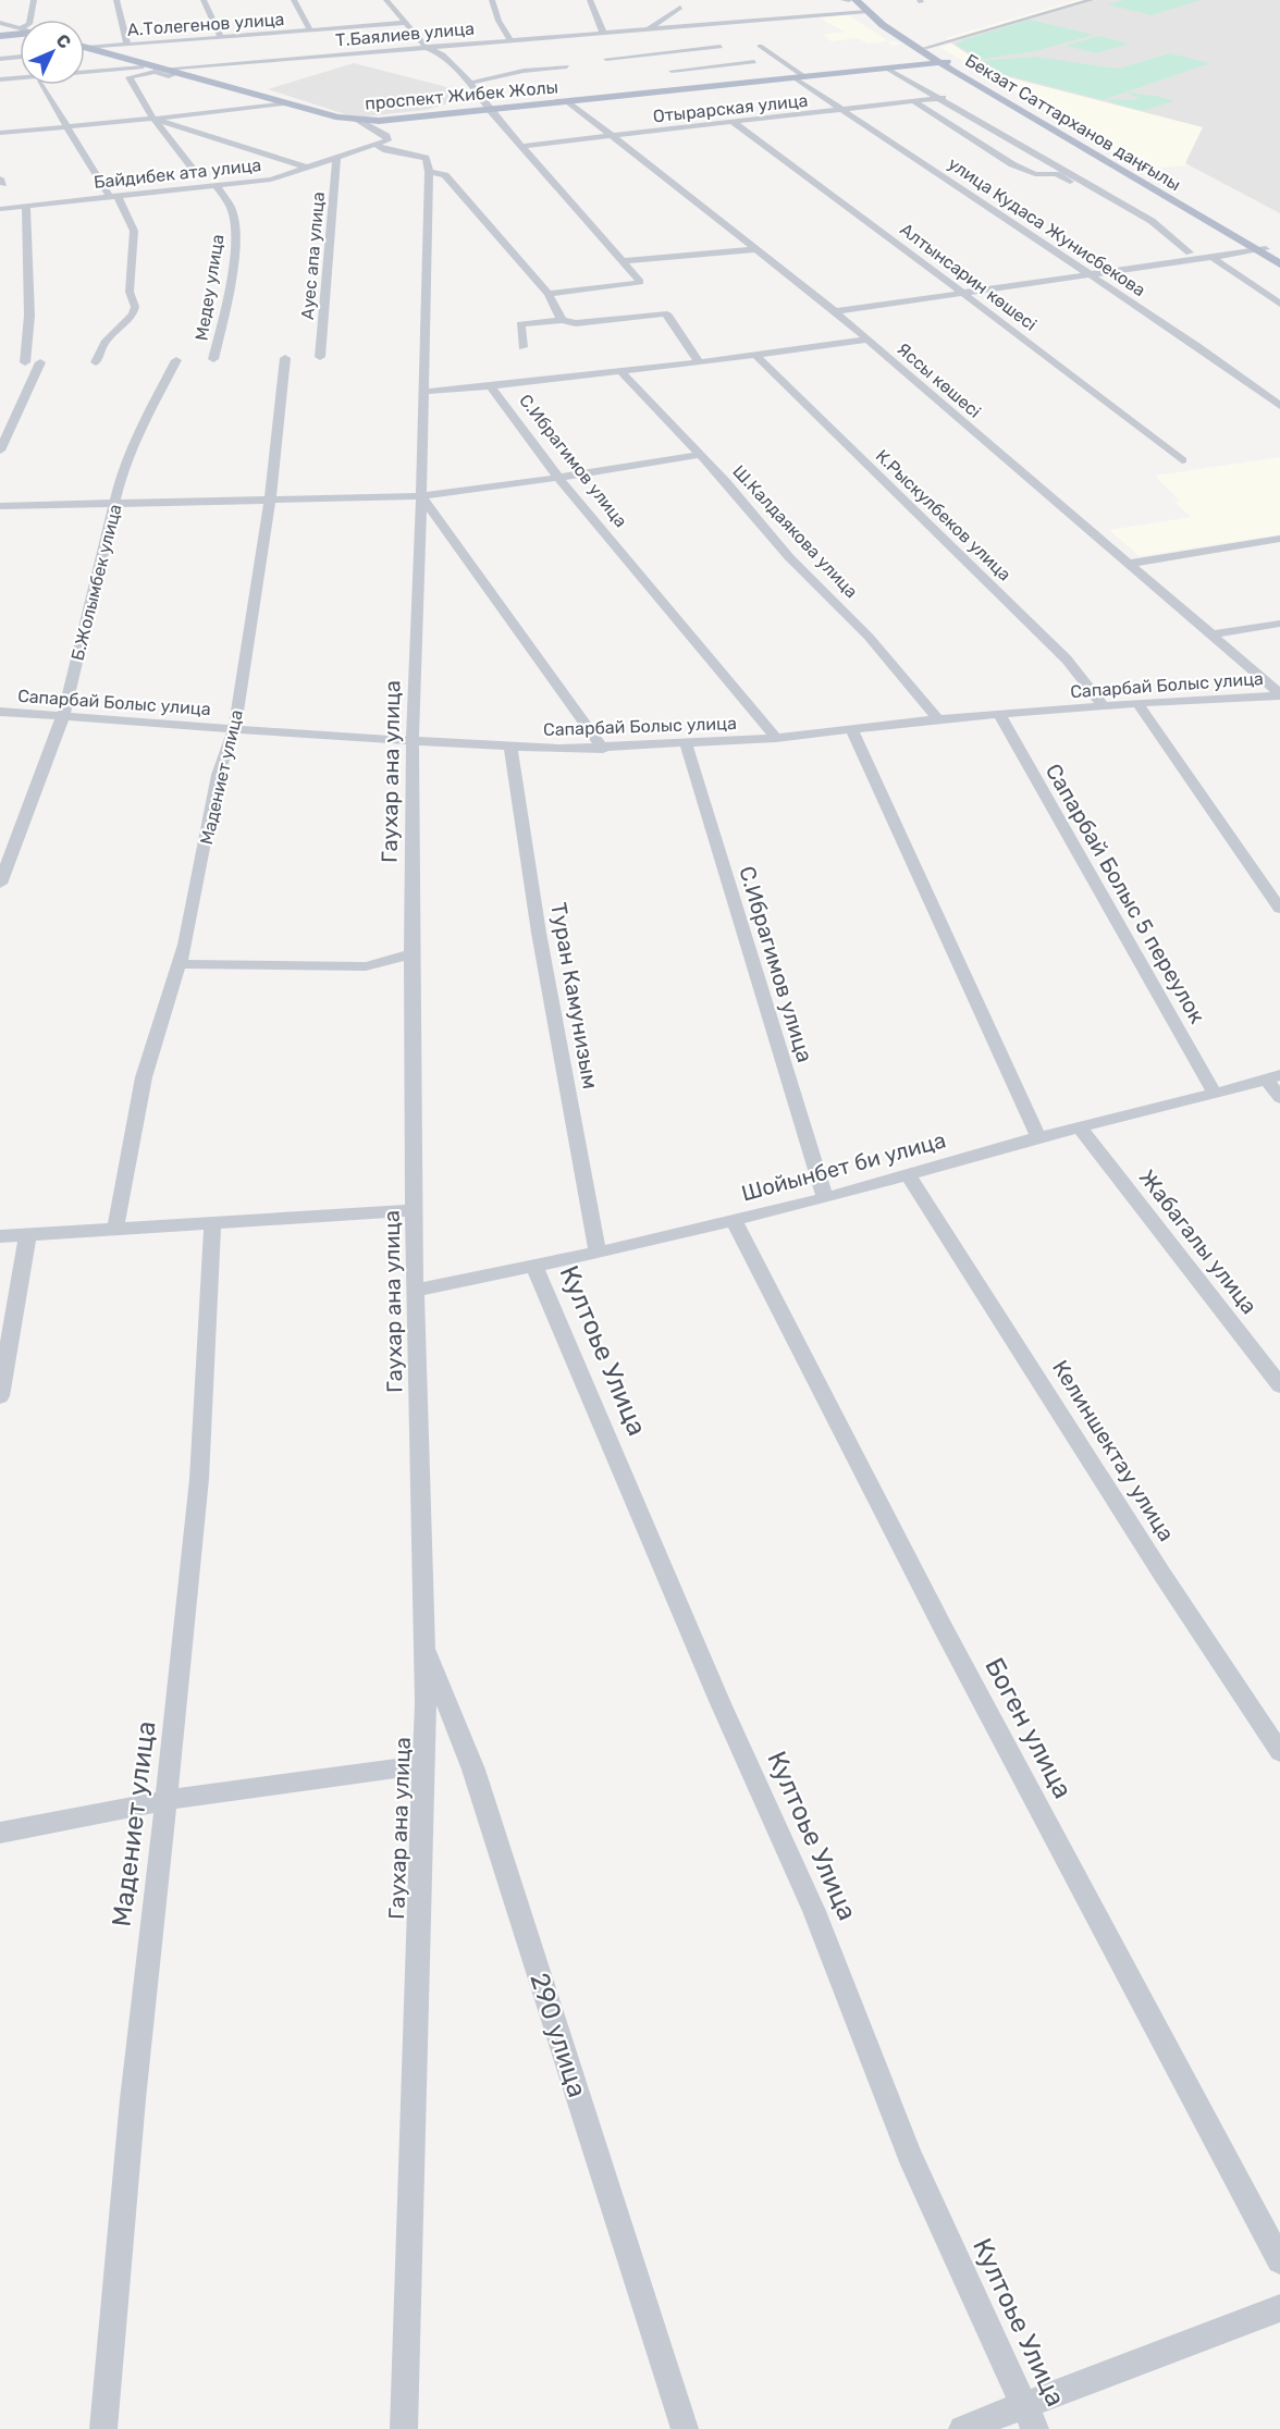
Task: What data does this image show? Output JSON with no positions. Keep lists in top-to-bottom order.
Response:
{
  "streets": {
    "main road": ["проспект Жибек Жолы", "Бекзат Саттарханов даңғылы"],
    "street": [
      "А.Толегенов улица",
      "Т.Баялиев улица",
      "Отырарская улица",
      "Байдибек ата улица",
      "улица Кудаса Жунисбекова",
      "Ауес апа улица",
      "Алтынсарин көшесі",
      "Медеу улица",
      "Яссы көшесі",
      "С.Ибрагимов улица",
      "К.Рыскулбеков улица",
      "Ш.Калдаякова улица",
      "Б.Жолымбек улица",
      "Сапарбай Болыс улица",
      "Гаухар ана улица",
      "Мадениет улица",
      "Сапарбай Болыс 5 переулок",
      "Туран Камунизым",
      "Шойынбет би улица",
      "Жабагалы улица",
      "Култоье Улица",
      "Келиншектау улица",
      "Боген улица",
      "290 улица"
    ]
  },
  "crossings": [
    ["А.Толегенов улица", "проспект Жибек Жолы"],
    ["Т.Баялиев улица", "проспект Жибек Жолы"],
    ["Т.Баялиев улица", "Бекзат Саттарханов даңғылы"],
    ["проспект Жибек Жолы", "Бекзат Саттарханов даңғылы"],
    ["проспект Жибек Жолы", "улица Кудаса Жунисбекова"],
    ["проспект Жибек Жолы", "Яссы көшесі"],
    ["Отырарская улица", "улица Кудаса Жунисбекова"],
    ["Отырарская улица", "Алтынсарин көшесі"],
    ["Отырарская улица", "Яссы көшесі"],
    ["Байдибек ата улица", "Ауес апа улица"],
    ["Байдибек ата улица", "Медеу улица"],
    ["Яссы көшесі", "Сапарбай Болыс улица"],
    ["С.Ибрагимов улица", "Сапарбай Болыс улица"],
    ["С.Ибрагимов улица", "Шойынбет би улица"],
    ["К.Рыскулбеков улица", "Сапарбай Болыс улица"],
    ["Ш.Калдаякова улица", "Сапарбай Болыс улица"],
    ["Б.Жолымбек улица", "Сапарбай Болыс улица"],
    ["Сапарбай Болыс улица", "Гаухар ана улица"],
    ["Сапарбай Болыс улица", "Мадениет улица"],
    ["Сапарбай Болыс улица", "Сапарбай Болыс 5 переулок"],
    ["Сапарбай Болыс улица", "Туран Камунизым"],
    ["Гаухар ана улица", "Шойынбет би улица"],
    ["Гаухар ана улица", "290 улица"],
    ["Сапарбай Болыс 5 переулок", "Шойынбет би улица"],
    ["Туран Камунизым", "Шойынбет би улица"],
    ["Шойынбет би улица", "Жабагалы улица"],
    ["Шойынбет би улица", "Култоье Улица"],
    ["Шойынбет би улица", "Келиншектау улица"],
    ["Шойынбет би улица", "Боген улица"]
  ],
  "north": "top right"
}
